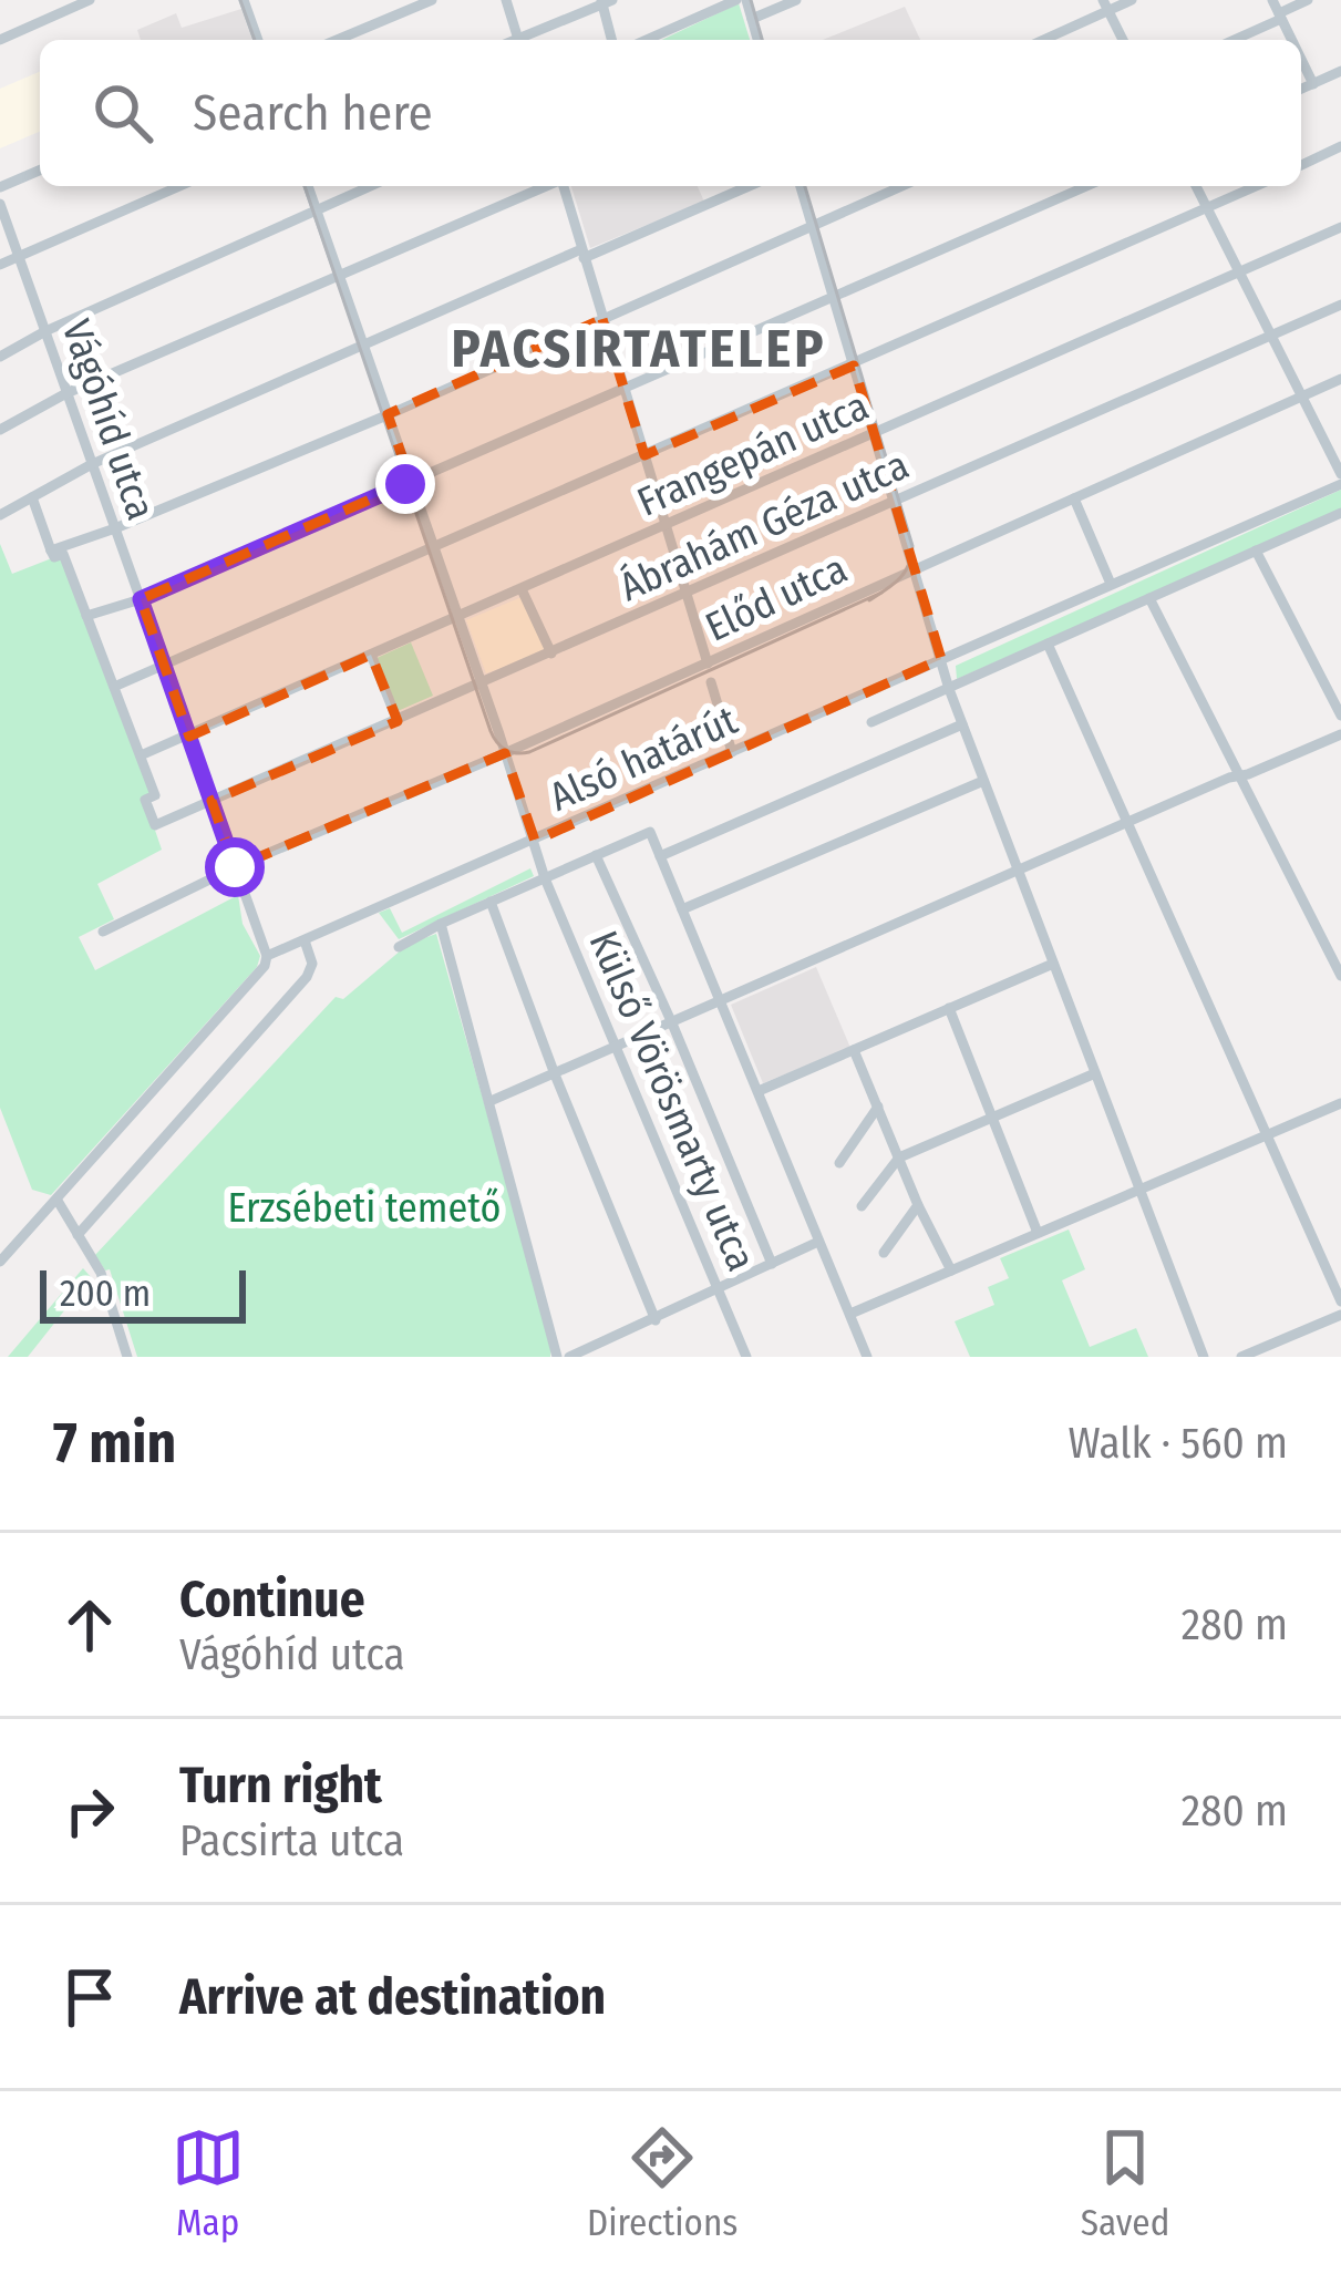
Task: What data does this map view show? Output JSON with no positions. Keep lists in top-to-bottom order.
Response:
{
  "streets": {
    "street": [
      "Vágóhíd utca",
      "Frangepán utca",
      "Ábrahám Géza utca",
      "Előd utca",
      "Alsó határút",
      "Külső Vörösmarty utca"
    ]
  },
  "crossings": [
    ["Vágóhíd utca", "Frangepán utca"],
    ["Vágóhíd utca", "Ábrahám Géza utca"],
    ["Vágóhíd utca", "Előd utca"],
    ["Vágóhíd utca", "Alsó határút"],
    ["Frangepán utca", "Ábrahám Géza utca"],
    ["Frangepán utca", "Külső Vörösmarty utca"],
    ["Ábrahám Géza utca", "Külső Vörösmarty utca"],
    ["Előd utca", "Külső Vörösmarty utca"],
    ["Alsó határút", "Külső Vörösmarty utca"]
  ],
  "districts": ["PACSIRTATELEP"],
  "parks": ["Erzsébeti temető"],
  "scale_bar": "200 m",
  "page": {
    "search": "Search here",
    "scale": "200 m",
    "heading": ["7 min", "Walk · 560 m"],
    "list": [
      ["Continue", "Vágóhíd utca", "280 m"],
      ["Turn right", "Pacsirta utca", "280 m"],
      "Arrive at destination"
    ],
    "nav": ["Map", "Directions", "Saved"]
  }
}
